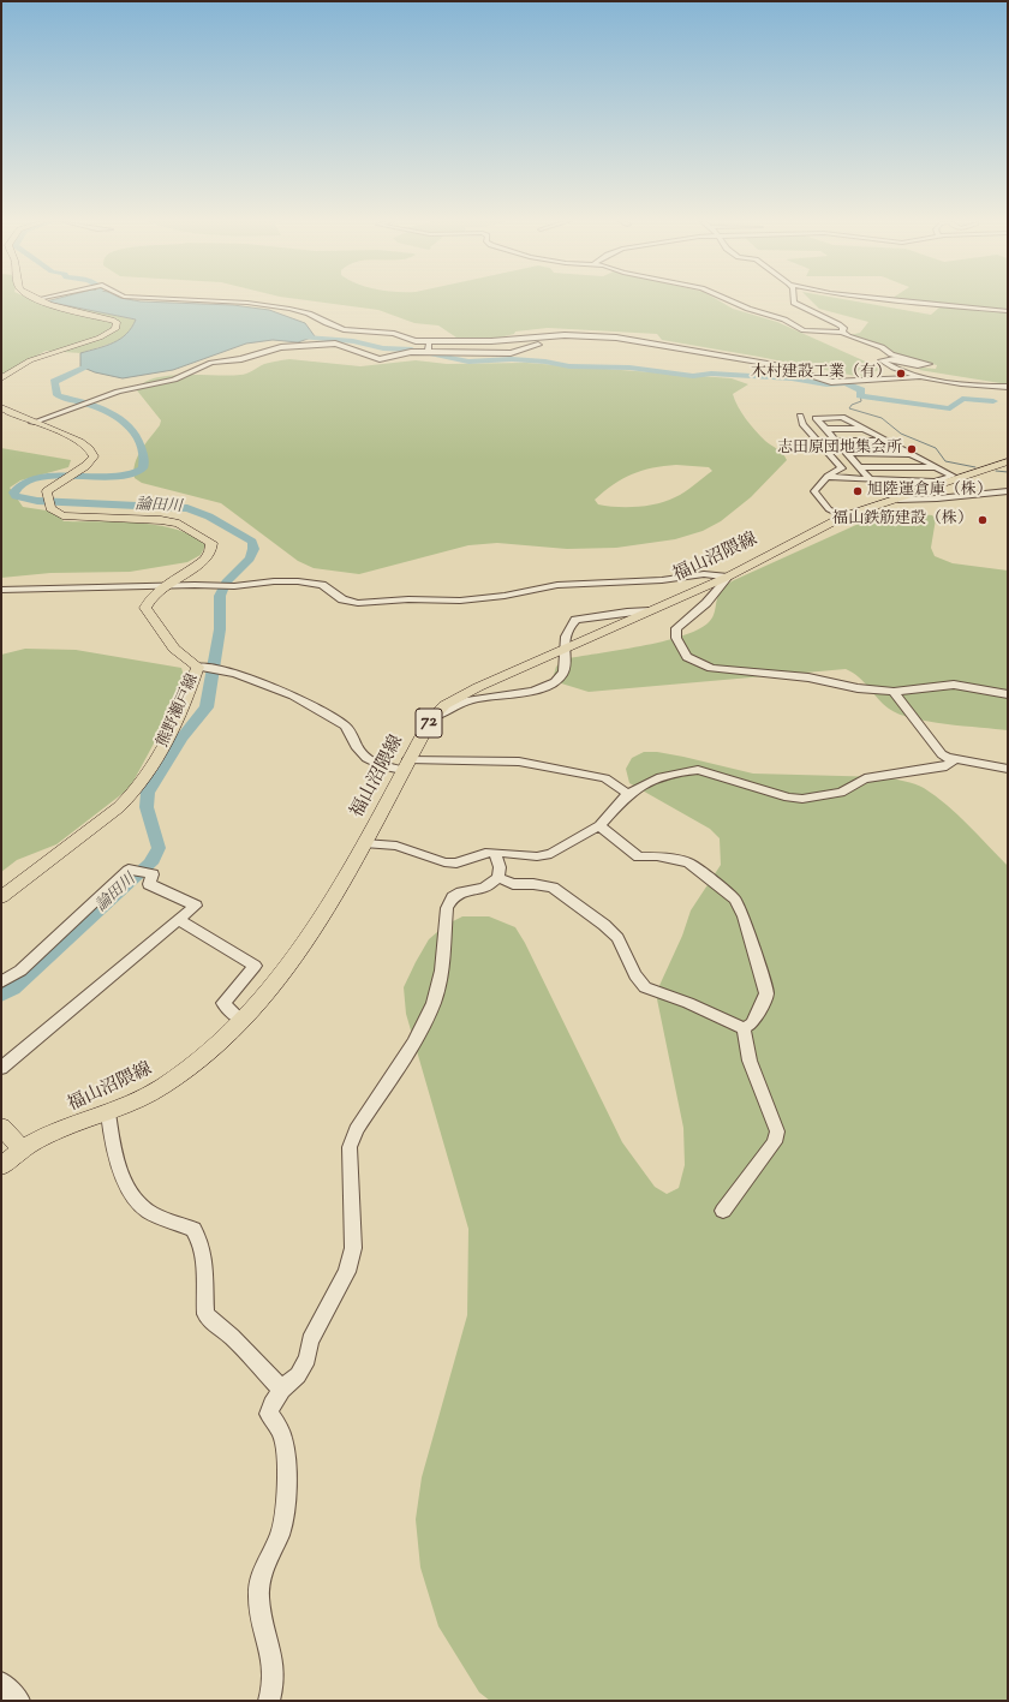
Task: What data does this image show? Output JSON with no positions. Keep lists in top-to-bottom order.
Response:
{
  "streets": {
    "main road": ["福山沼隈線", "熊野瀬戸線", "72"]
  },
  "water": ["論田川"],
  "places": [
    "木村建設工業（有）",
    "志田原団地集会所",
    "旭陸運倉庫（株）",
    "福山鉄筋建設（株）"
  ]
}
